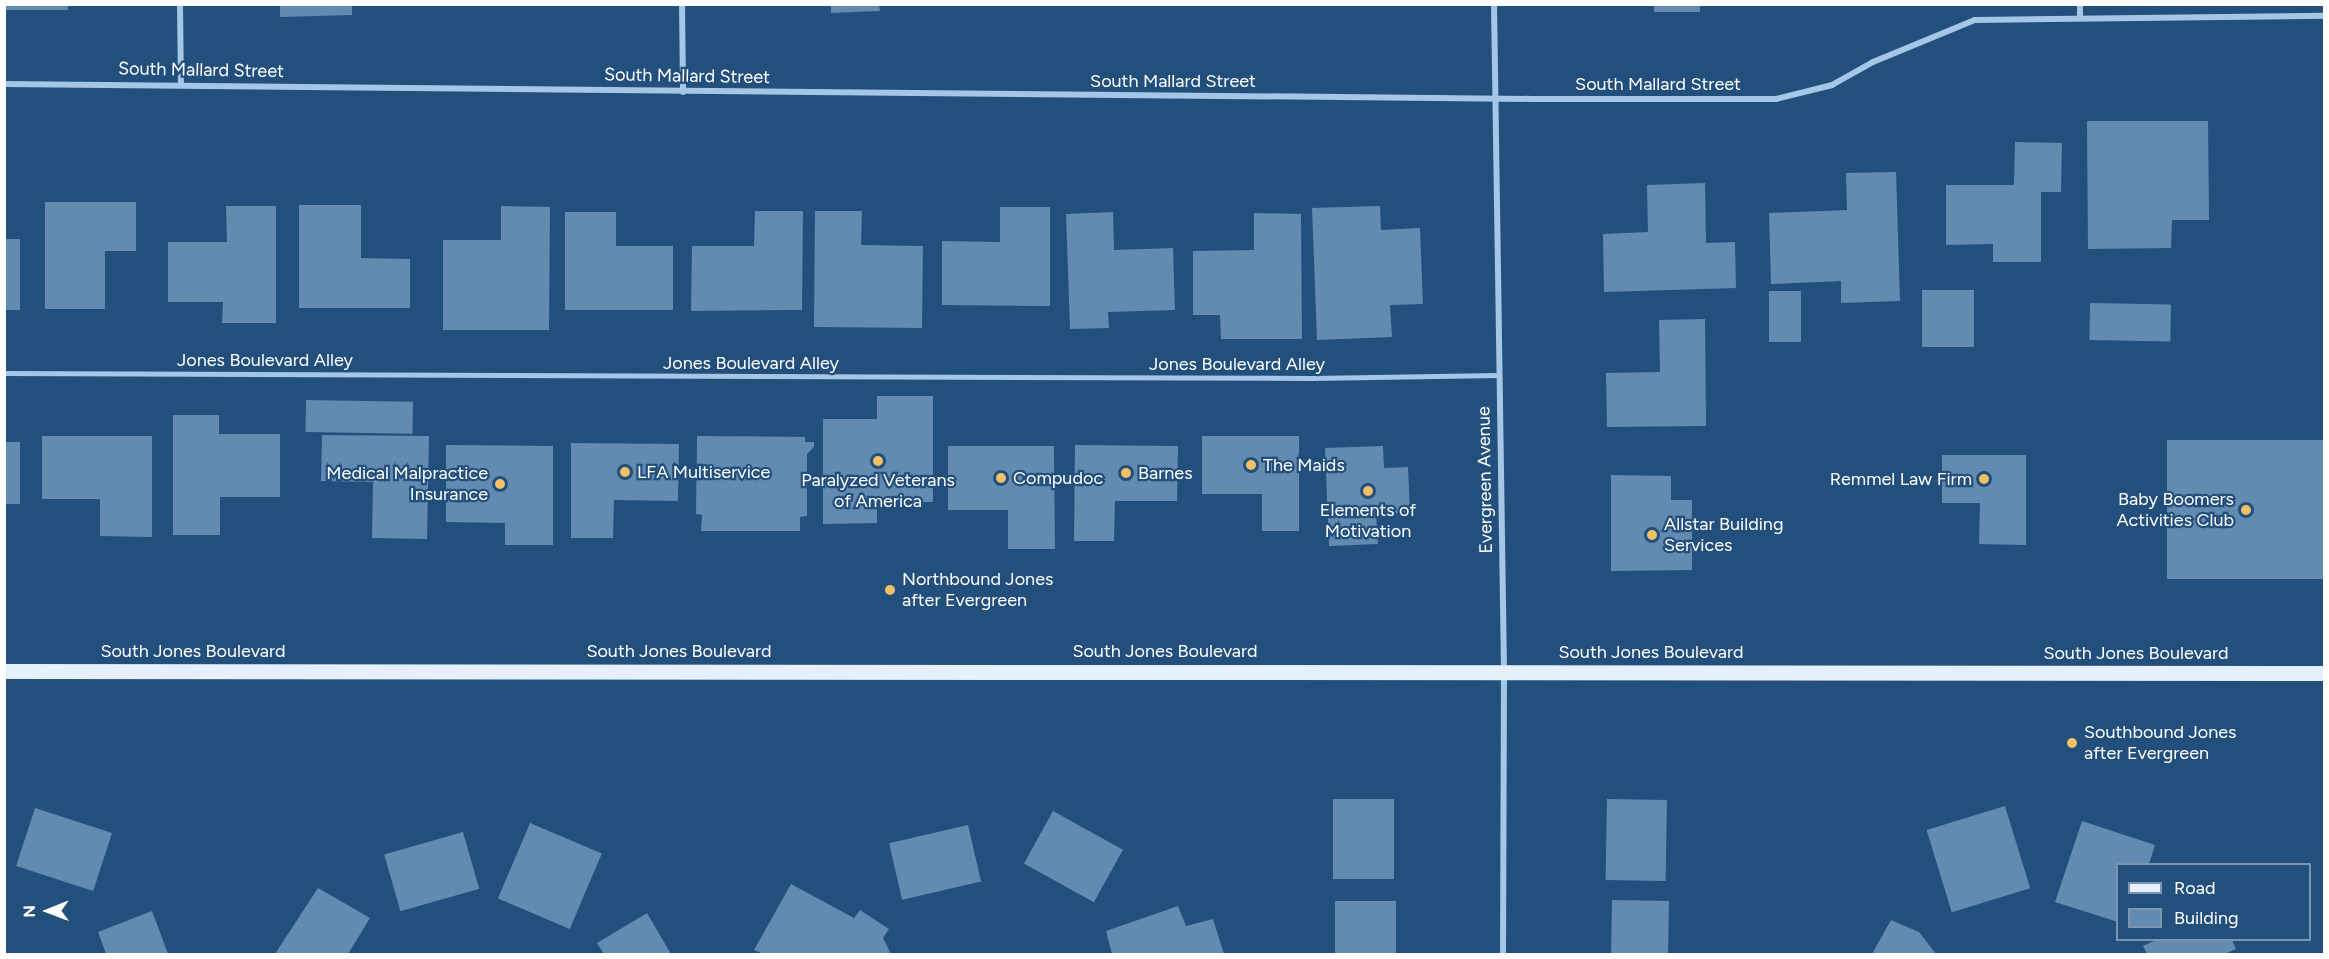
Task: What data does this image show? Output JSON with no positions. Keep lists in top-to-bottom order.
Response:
{
  "streets": {
    "main road": ["South Jones Boulevard"],
    "street": ["South Mallard Street", "Evergreen Avenue"],
    "lane": ["Jones Boulevard Alley"]
  },
  "crossings": [
    ["South Mallard Street", "Evergreen Avenue"],
    ["Jones Boulevard Alley", "Evergreen Avenue"],
    ["Evergreen Avenue", "South Jones Boulevard"]
  ],
  "places": [
    "Paralyzed Veterans of America",
    "The Maids",
    "LFA Multiservice",
    "Barnes",
    "Compudoc",
    "Remmel Law Firm",
    "Medical Malpractice Insurance",
    "Elements of Motivation",
    "Baby Boomers Activities Club",
    "Allstar Building Services",
    "Northbound Jones after Evergreen",
    "Southbound Jones after Evergreen"
  ],
  "legend": ["Road", "Building"],
  "north": "left"
}
